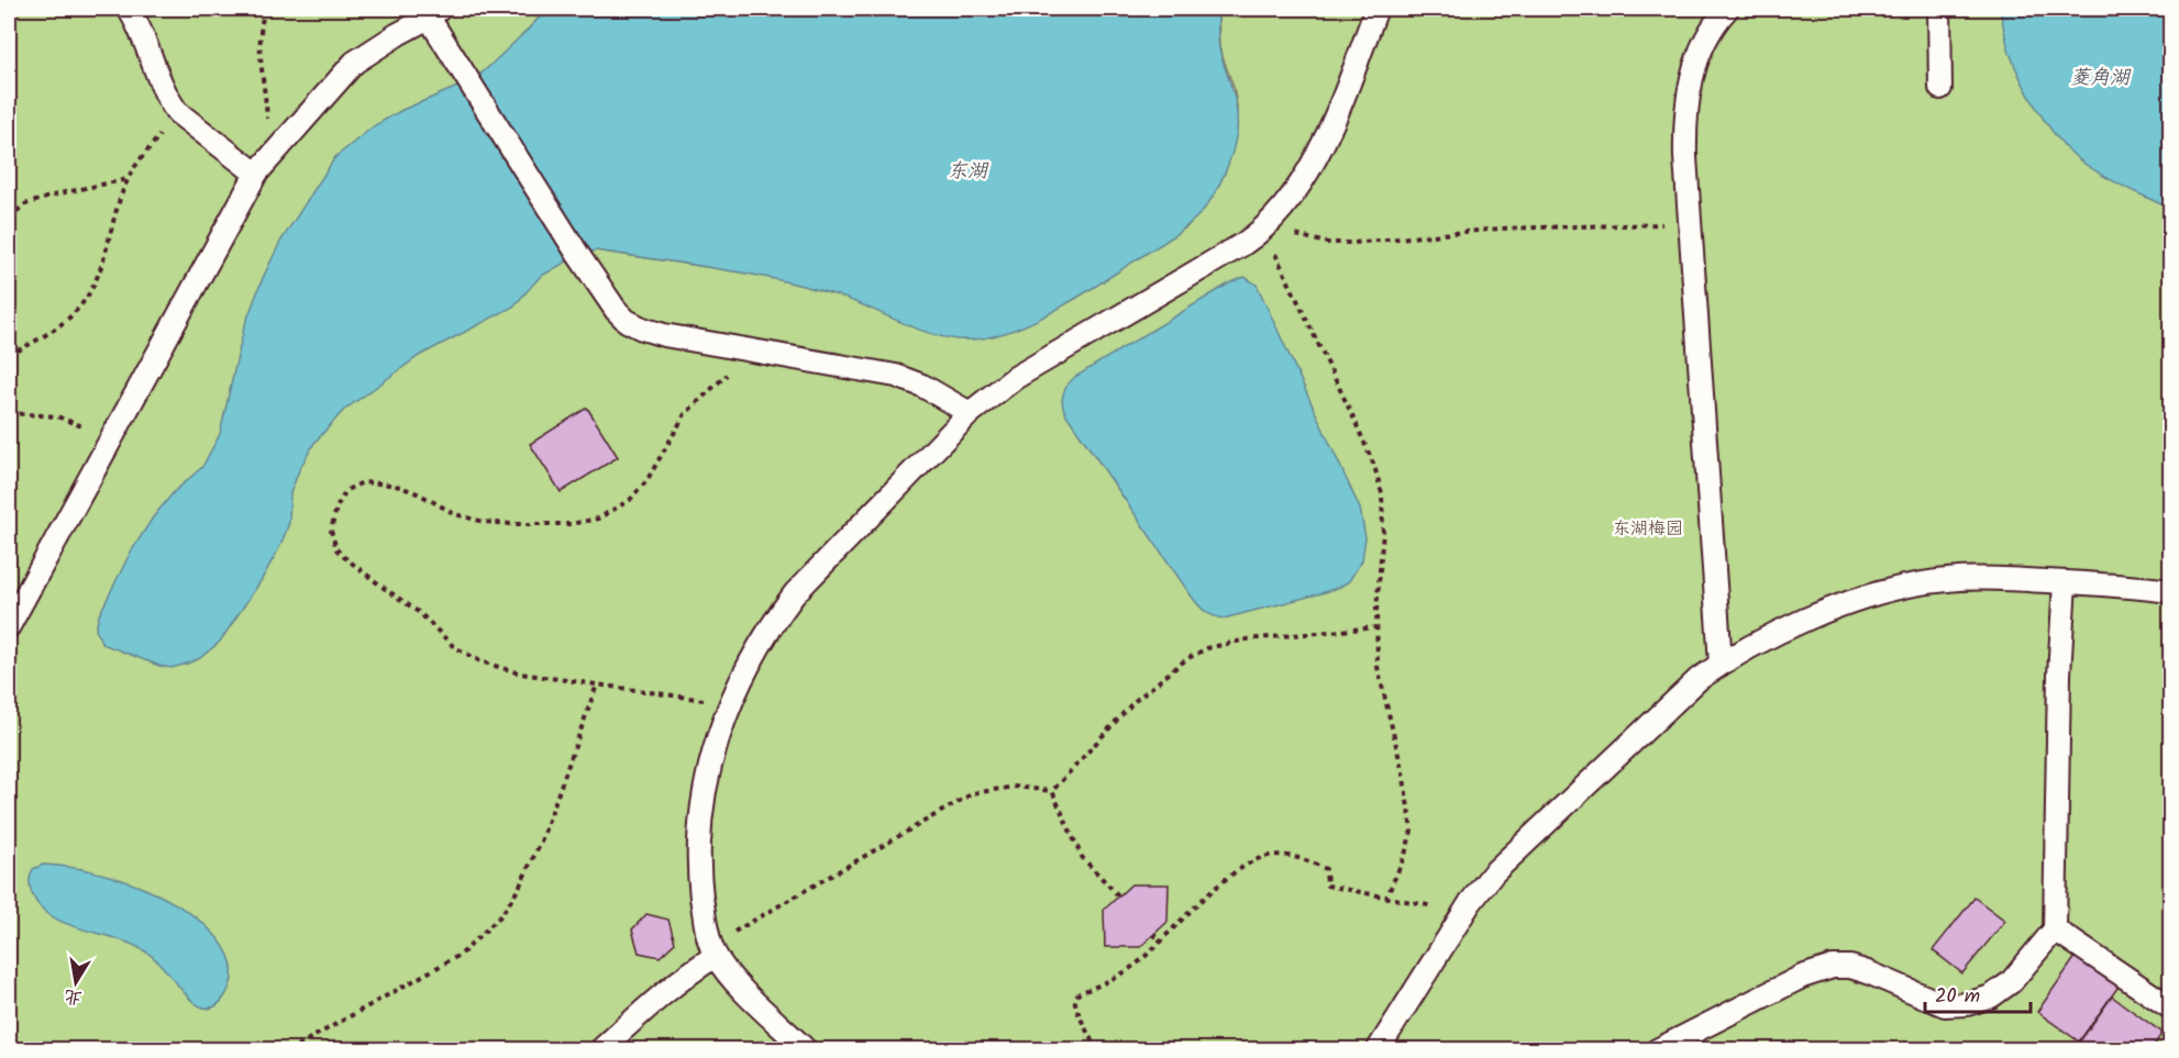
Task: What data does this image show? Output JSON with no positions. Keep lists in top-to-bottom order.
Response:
{
  "water": ["菱角湖", "东湖"],
  "parks": ["东湖梅园"],
  "scale_bar": "20 m",
  "north": "bottom"
}
